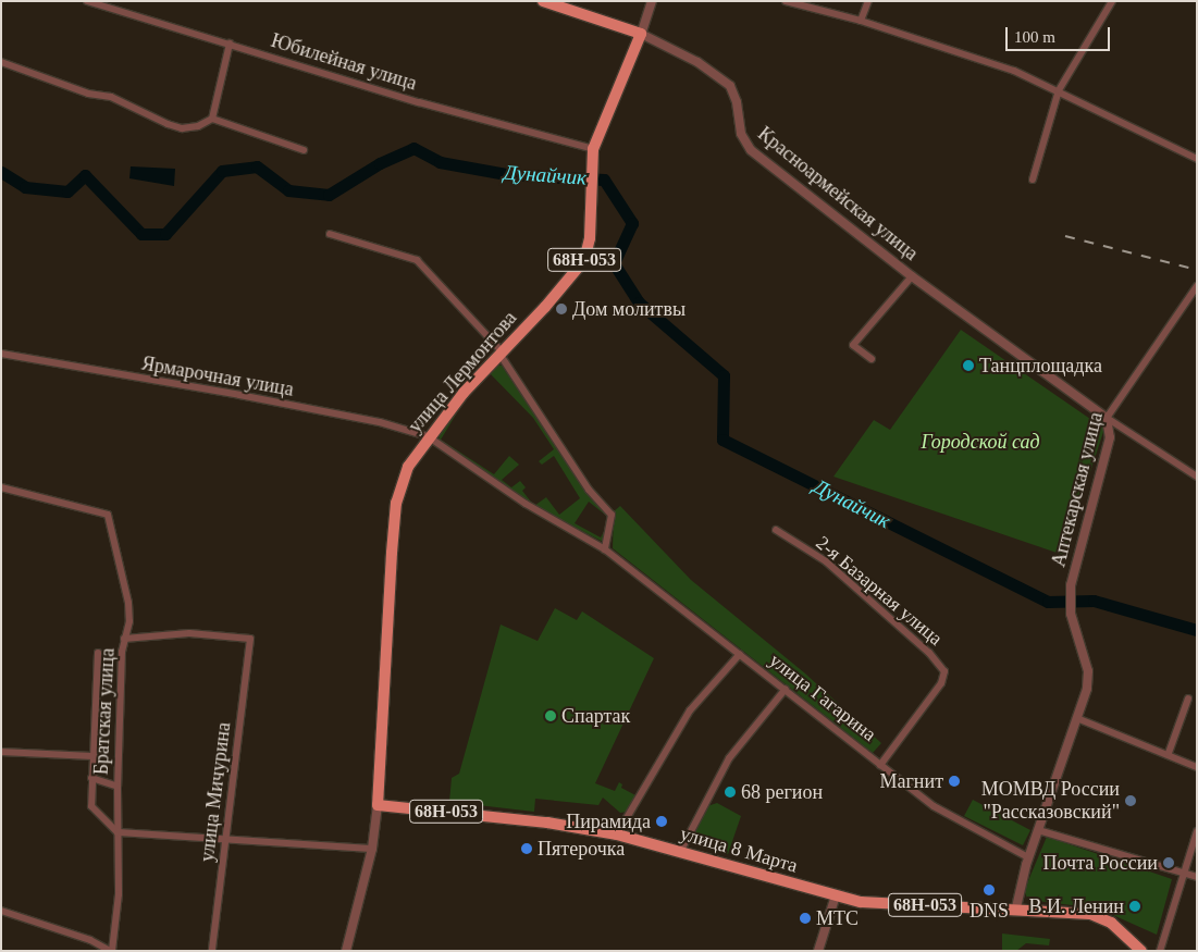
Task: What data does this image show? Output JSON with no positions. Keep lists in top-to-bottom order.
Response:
{
  "streets": {
    "main road": [
      "Красноармейская улица",
      "68Н-053",
      "улица Лермонтова",
      "улица 8 Марта"
    ],
    "street": [
      "Юбилейная улица",
      "Ярмарочная улица",
      "Аптекарская улица",
      "2-я Базарная улица",
      "улица Гагарина",
      "Братская улица",
      "улица Мичурина"
    ]
  },
  "crossings": [
    ["Юбилейная улица", "улица Лермонтова"],
    ["Красноармейская улица", "улица Лермонтова"],
    ["Красноармейская улица", "Аптекарская улица"],
    ["улица Лермонтова", "Ярмарочная улица"],
    ["улица Лермонтова", "улица Гагарина"],
    ["улица Лермонтова", "улица 8 Марта"],
    ["Ярмарочная улица", "улица Гагарина"],
    ["Аптекарская улица", "улица Гагарина"],
    ["Аптекарская улица", "улица 8 Марта"],
    ["2-я Базарная улица", "улица Гагарина"],
    ["Братская улица", "улица Мичурина"]
  ],
  "water": ["Дунайчик"],
  "parks": ["Городской сад"],
  "places": [
    "Дом молитвы",
    "Танцплощадка",
    "Спартак",
    "Магнит",
    "68 регион",
    "МОМВД России \"Рассказовский\"",
    "Пирамида",
    "Пятерочка",
    "Почта России",
    "DNS",
    "В.И. Ленин",
    "МТС"
  ],
  "scale_bar": "100 m"
}
